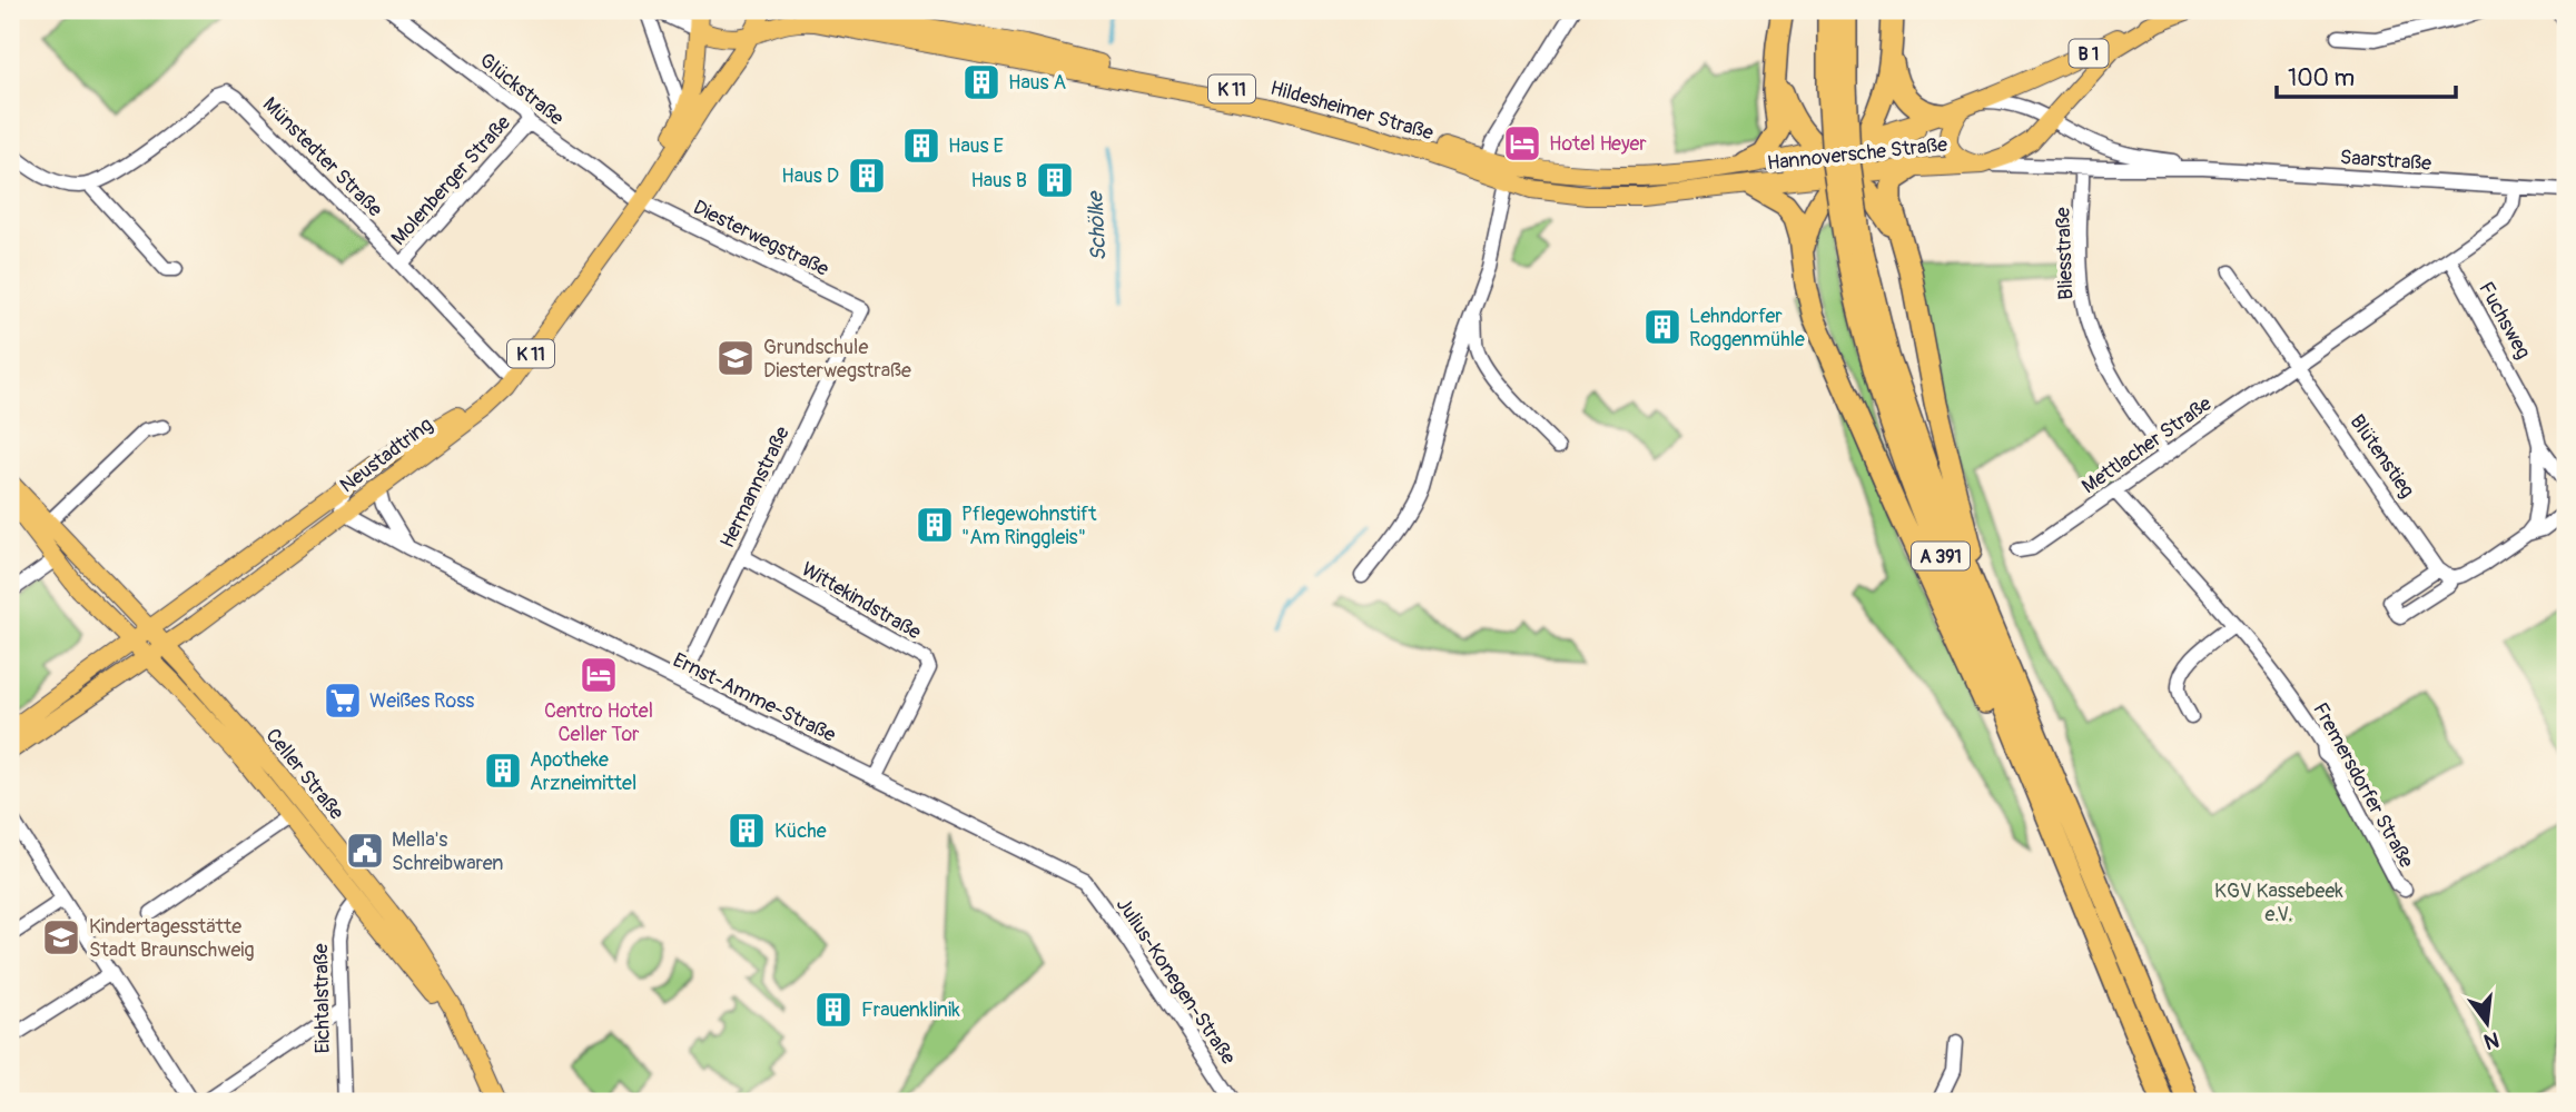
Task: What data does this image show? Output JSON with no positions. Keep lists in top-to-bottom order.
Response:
{
  "streets": {
    "highway": ["A 391"],
    "main road": [
      "B 1",
      "K 11",
      "Hildesheimer Straße",
      "Hannoversche Straße",
      "Neustadtring",
      "Celler Straße"
    ],
    "street": [
      "Glückstraße",
      "Münstedter Straße",
      "Saarstraße",
      "Molenberger Straße",
      "Diesterwegstraße",
      "Bliesstraße",
      "Fuchsweg",
      "Mettlacher Straße",
      "Blütenstieg",
      "Hermannstraße",
      "Wittekindstraße",
      "Ernst-Amme-Straße",
      "Fremersdorfer Straße",
      "Julius-Konegen-Straße",
      "Eichtalstraße"
    ]
  },
  "crossings": [
    ["Glückstraße", "Molenberger Straße"],
    ["Glückstraße", "Diesterwegstraße"],
    ["Glückstraße", "Neustadtring"],
    ["K 11", "Hildesheimer Straße"],
    ["K 11", "Hannoversche Straße"],
    ["K 11", "Saarstraße"],
    ["K 11", "Neustadtring"],
    ["Hildesheimer Straße", "Hannoversche Straße"],
    ["Hannoversche Straße", "Saarstraße"],
    ["Münstedter Straße", "Molenberger Straße"],
    ["Münstedter Straße", "Neustadtring"],
    ["Saarstraße", "Bliesstraße"],
    ["Saarstraße", "Mettlacher Straße"],
    ["Diesterwegstraße", "Neustadtring"],
    ["Diesterwegstraße", "Hermannstraße"],
    ["Bliesstraße", "Mettlacher Straße"],
    ["Fuchsweg", "Mettlacher Straße"],
    ["Fuchsweg", "Blütenstieg"],
    ["Mettlacher Straße", "Blütenstieg"],
    ["Mettlacher Straße", "Fremersdorfer Straße"],
    ["Neustadtring", "Ernst-Amme-Straße"],
    ["Neustadtring", "Celler Straße"],
    ["Hermannstraße", "Wittekindstraße"],
    ["Hermannstraße", "Ernst-Amme-Straße"],
    ["Wittekindstraße", "Ernst-Amme-Straße"],
    ["Ernst-Amme-Straße", "Julius-Konegen-Straße"],
    ["Celler Straße", "Eichtalstraße"]
  ],
  "water": ["Schölke"],
  "parks": ["KGV Kassebeek e.V."],
  "places": {
    "building": [
      "Haus A",
      "Haus E",
      "Haus D",
      "Haus B",
      "Lehndorfer Roggenmühle",
      "Pflegewohnstift \"Am Ringgleis\"",
      "Apotheke Arzneimittel",
      "Küche",
      "Frauenklinik"
    ],
    "hotel": ["Hotel Heyer", "Centro Hotel Celler Tor"],
    "school or university": ["Grundschule Diesterwegstraße", "Kindertagesstätte Stadt Braunschweig"],
    "supermarket": ["Weißes Ross"],
    "public building": ["Mella's Schreibwaren"]
  },
  "scale_bar": "100 m",
  "north": "bottom"
}
